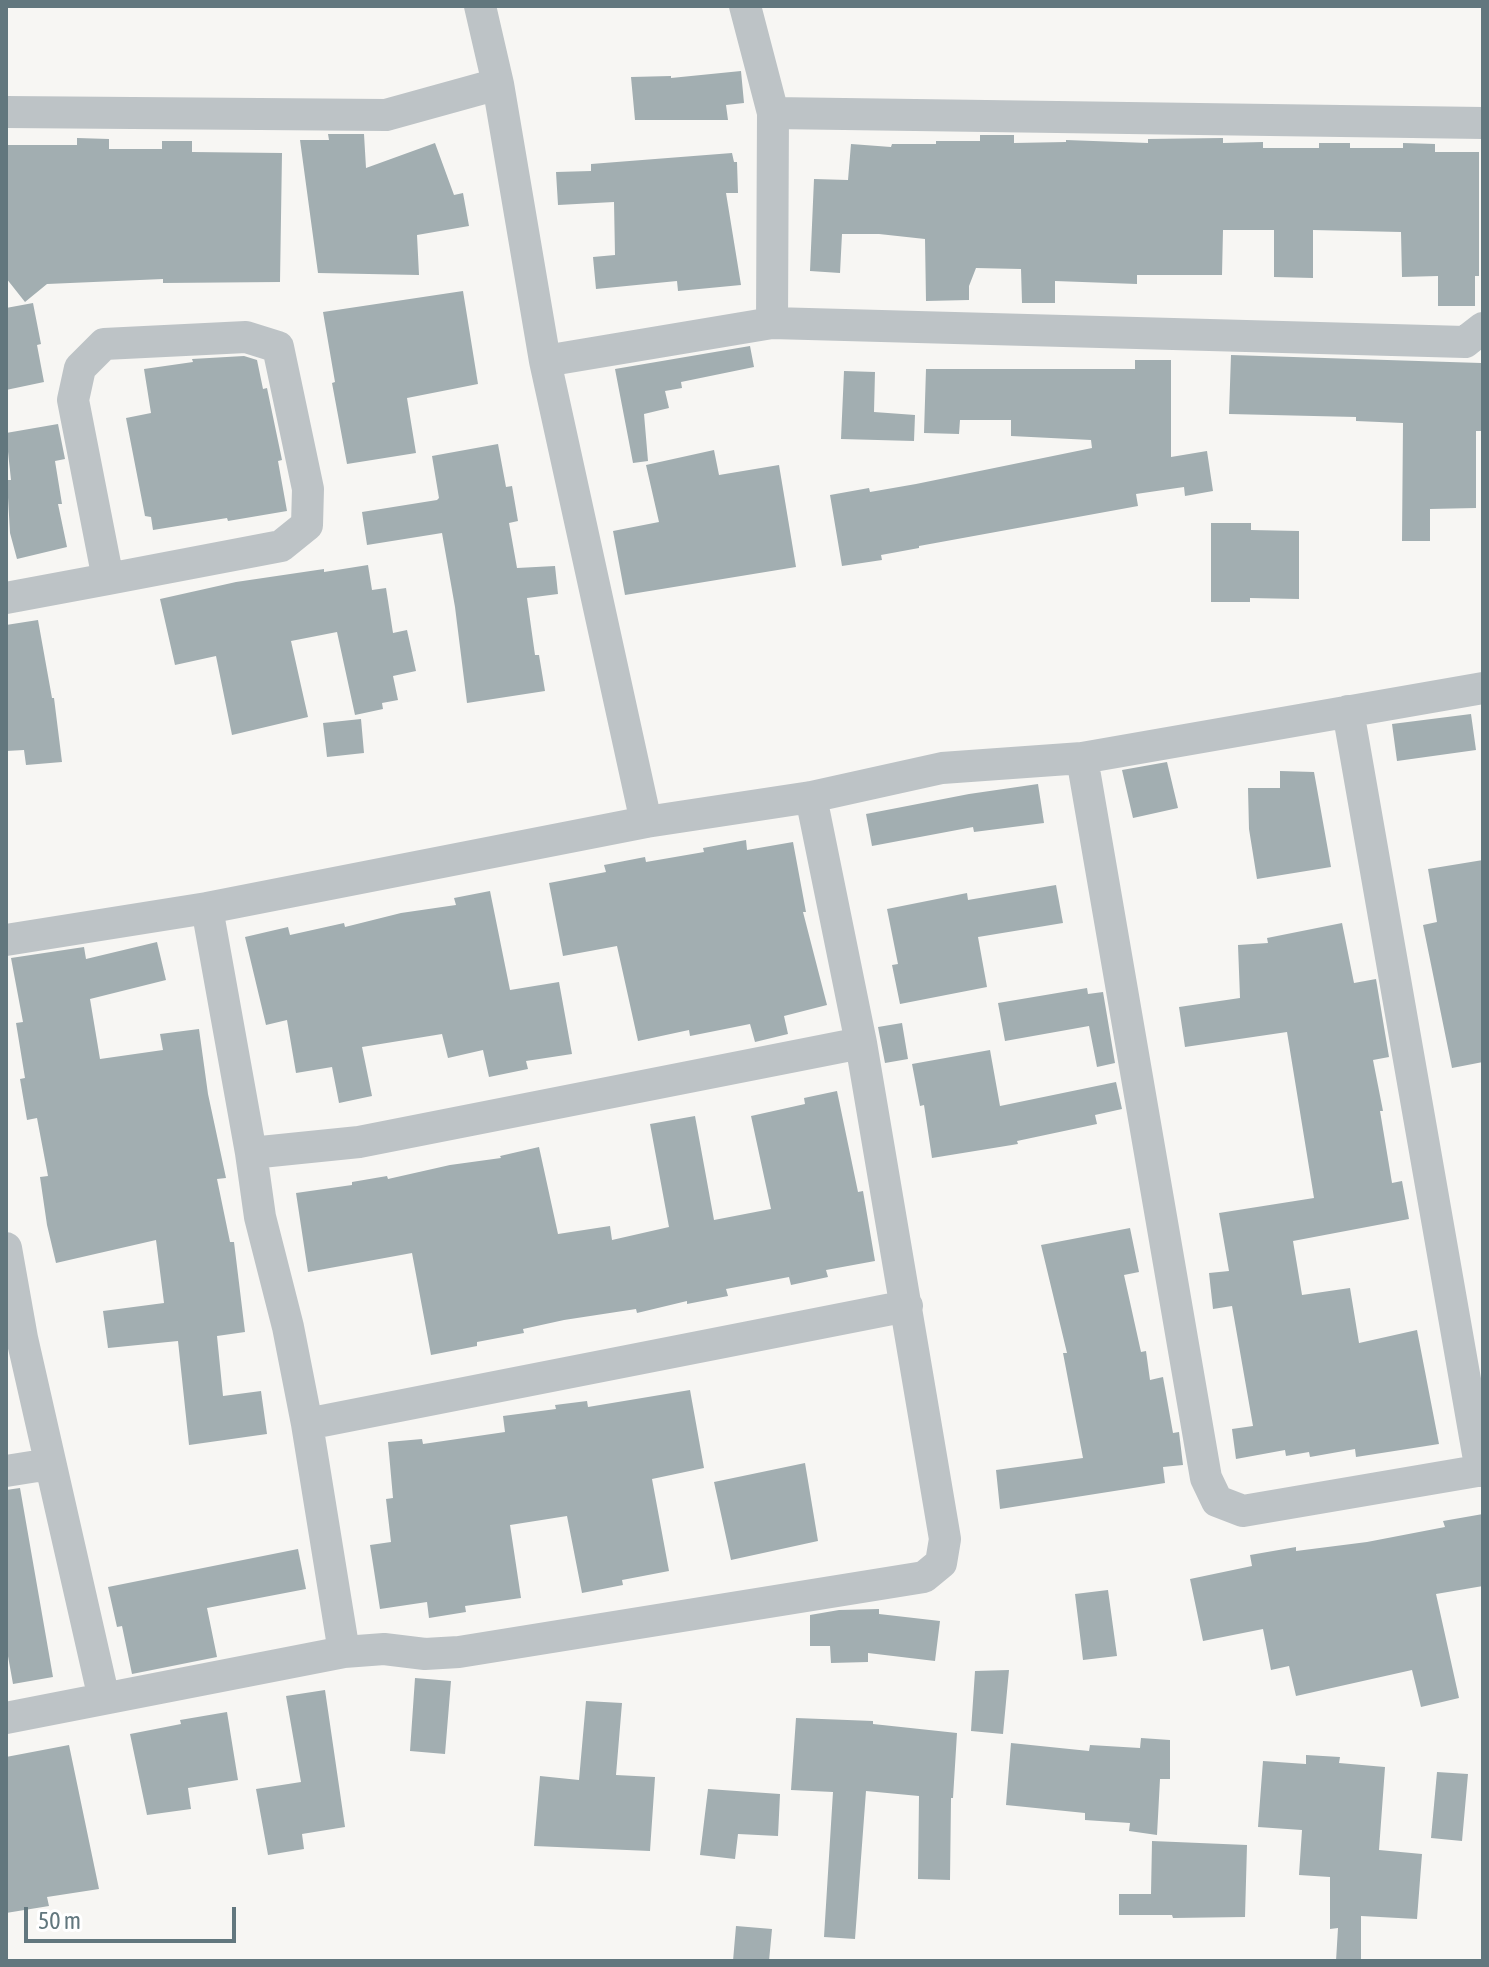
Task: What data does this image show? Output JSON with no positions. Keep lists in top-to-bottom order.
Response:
{
  "scale_bar": "50 m"
}
